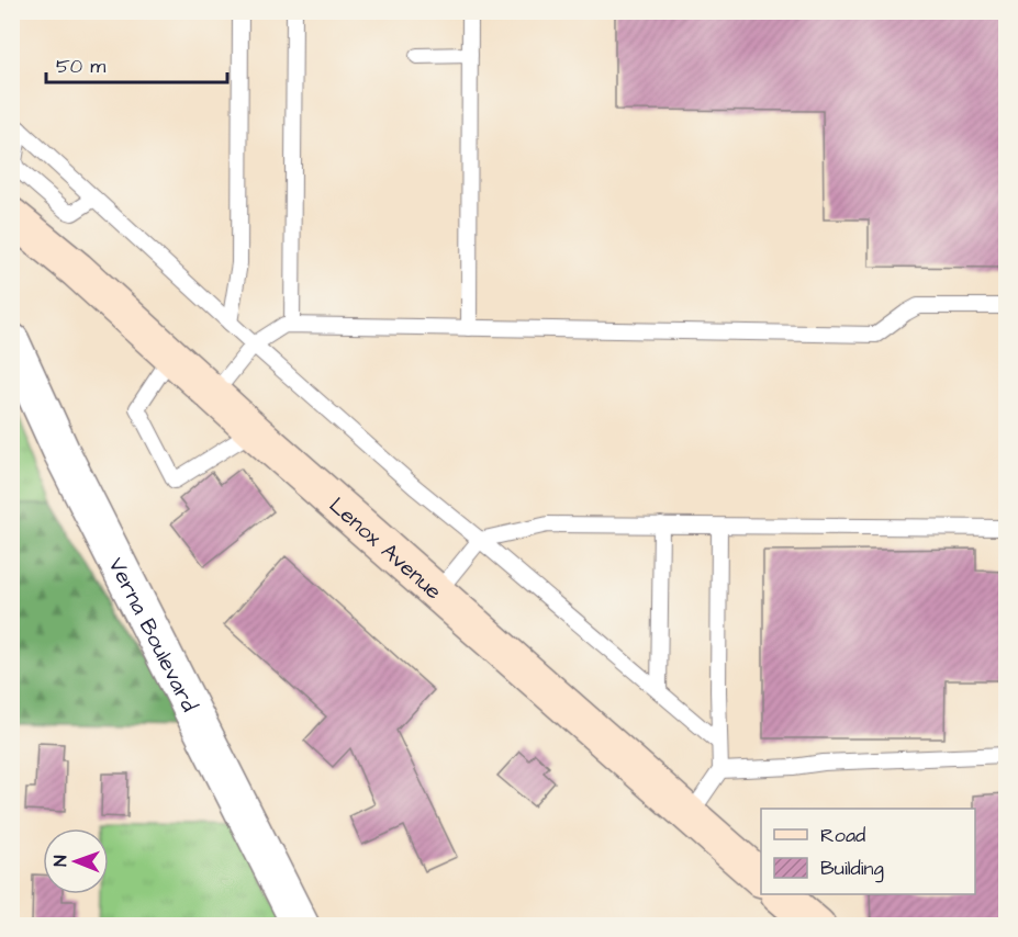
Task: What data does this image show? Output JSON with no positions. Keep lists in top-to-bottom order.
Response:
{
  "streets": {
    "main road": ["Lenox Avenue"],
    "street": ["Verna Boulevard"]
  },
  "legend": ["Road", "Building"],
  "scale_bar": "50 m",
  "north": "left"
}
